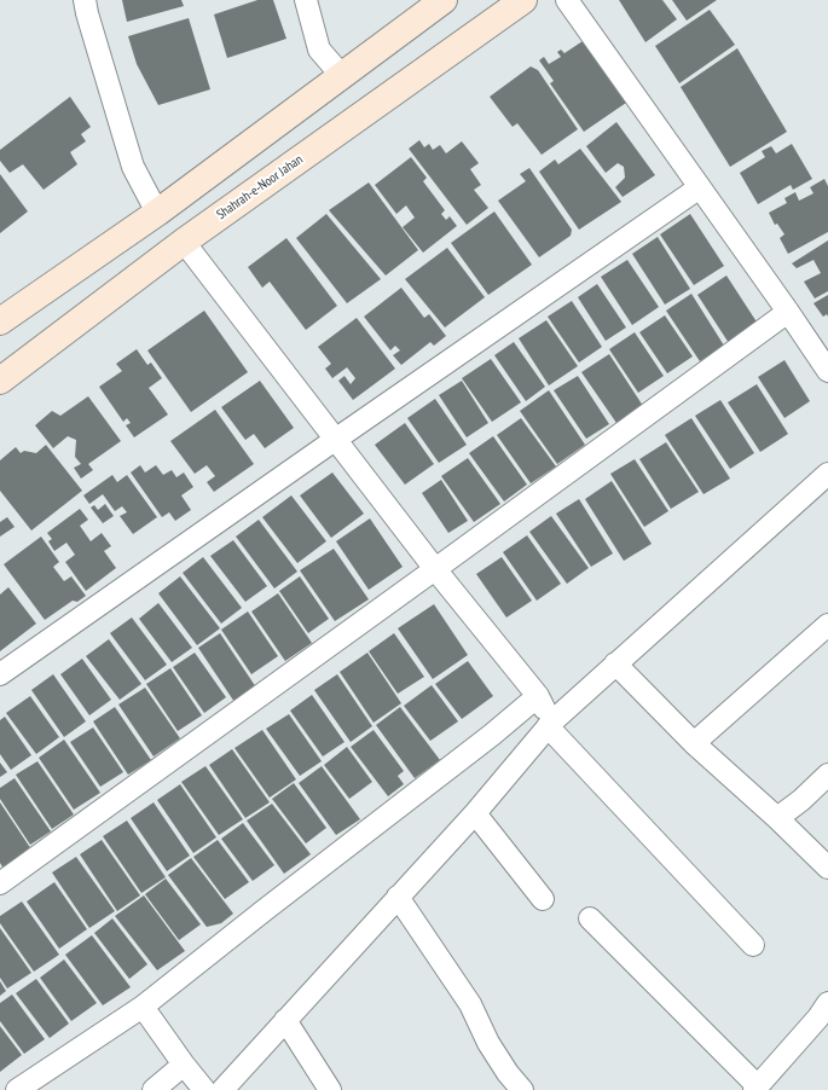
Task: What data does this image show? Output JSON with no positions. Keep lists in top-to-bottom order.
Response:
{
  "streets": {
    "main road": ["Shahrah-e-Noor Jahan"]
  }
}
